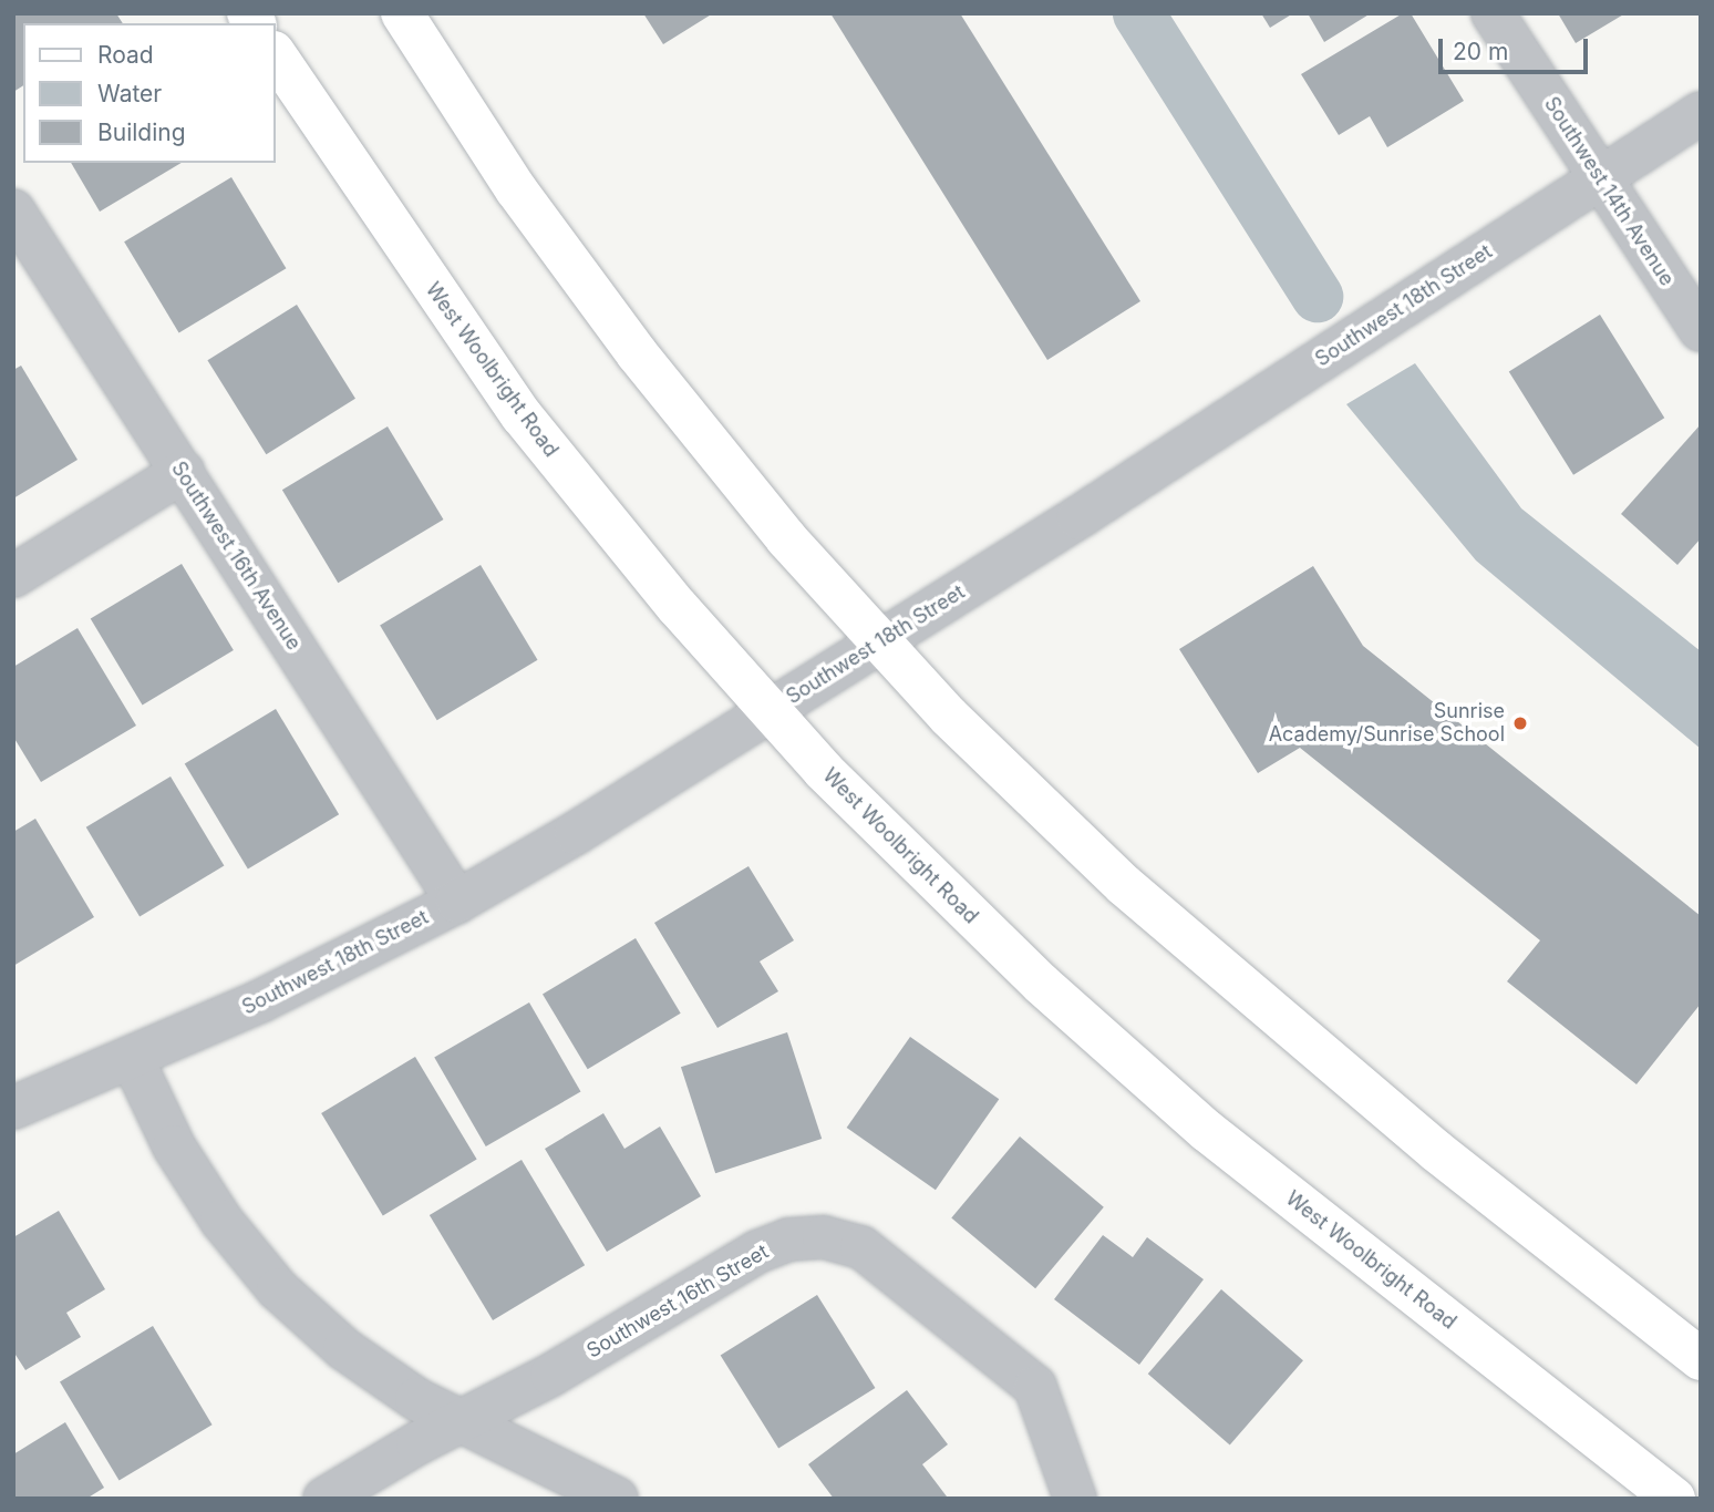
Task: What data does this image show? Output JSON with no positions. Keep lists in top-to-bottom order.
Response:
{
  "streets": {
    "main road": ["West Woolbright Road"],
    "street": [
      "Southwest 14th Avenue",
      "Southwest 18th Street",
      "Southwest 16th Avenue",
      "Southwest 16th Street"
    ]
  },
  "crossings": [
    ["Southwest 14th Avenue", "Southwest 18th Street"],
    ["Southwest 18th Street", "West Woolbright Road"],
    ["Southwest 18th Street", "Southwest 16th Avenue"]
  ],
  "places": ["Sunrise Academy/Sunrise School"],
  "legend": ["Road", "Water", "Building"],
  "scale_bar": "20 m"
}
